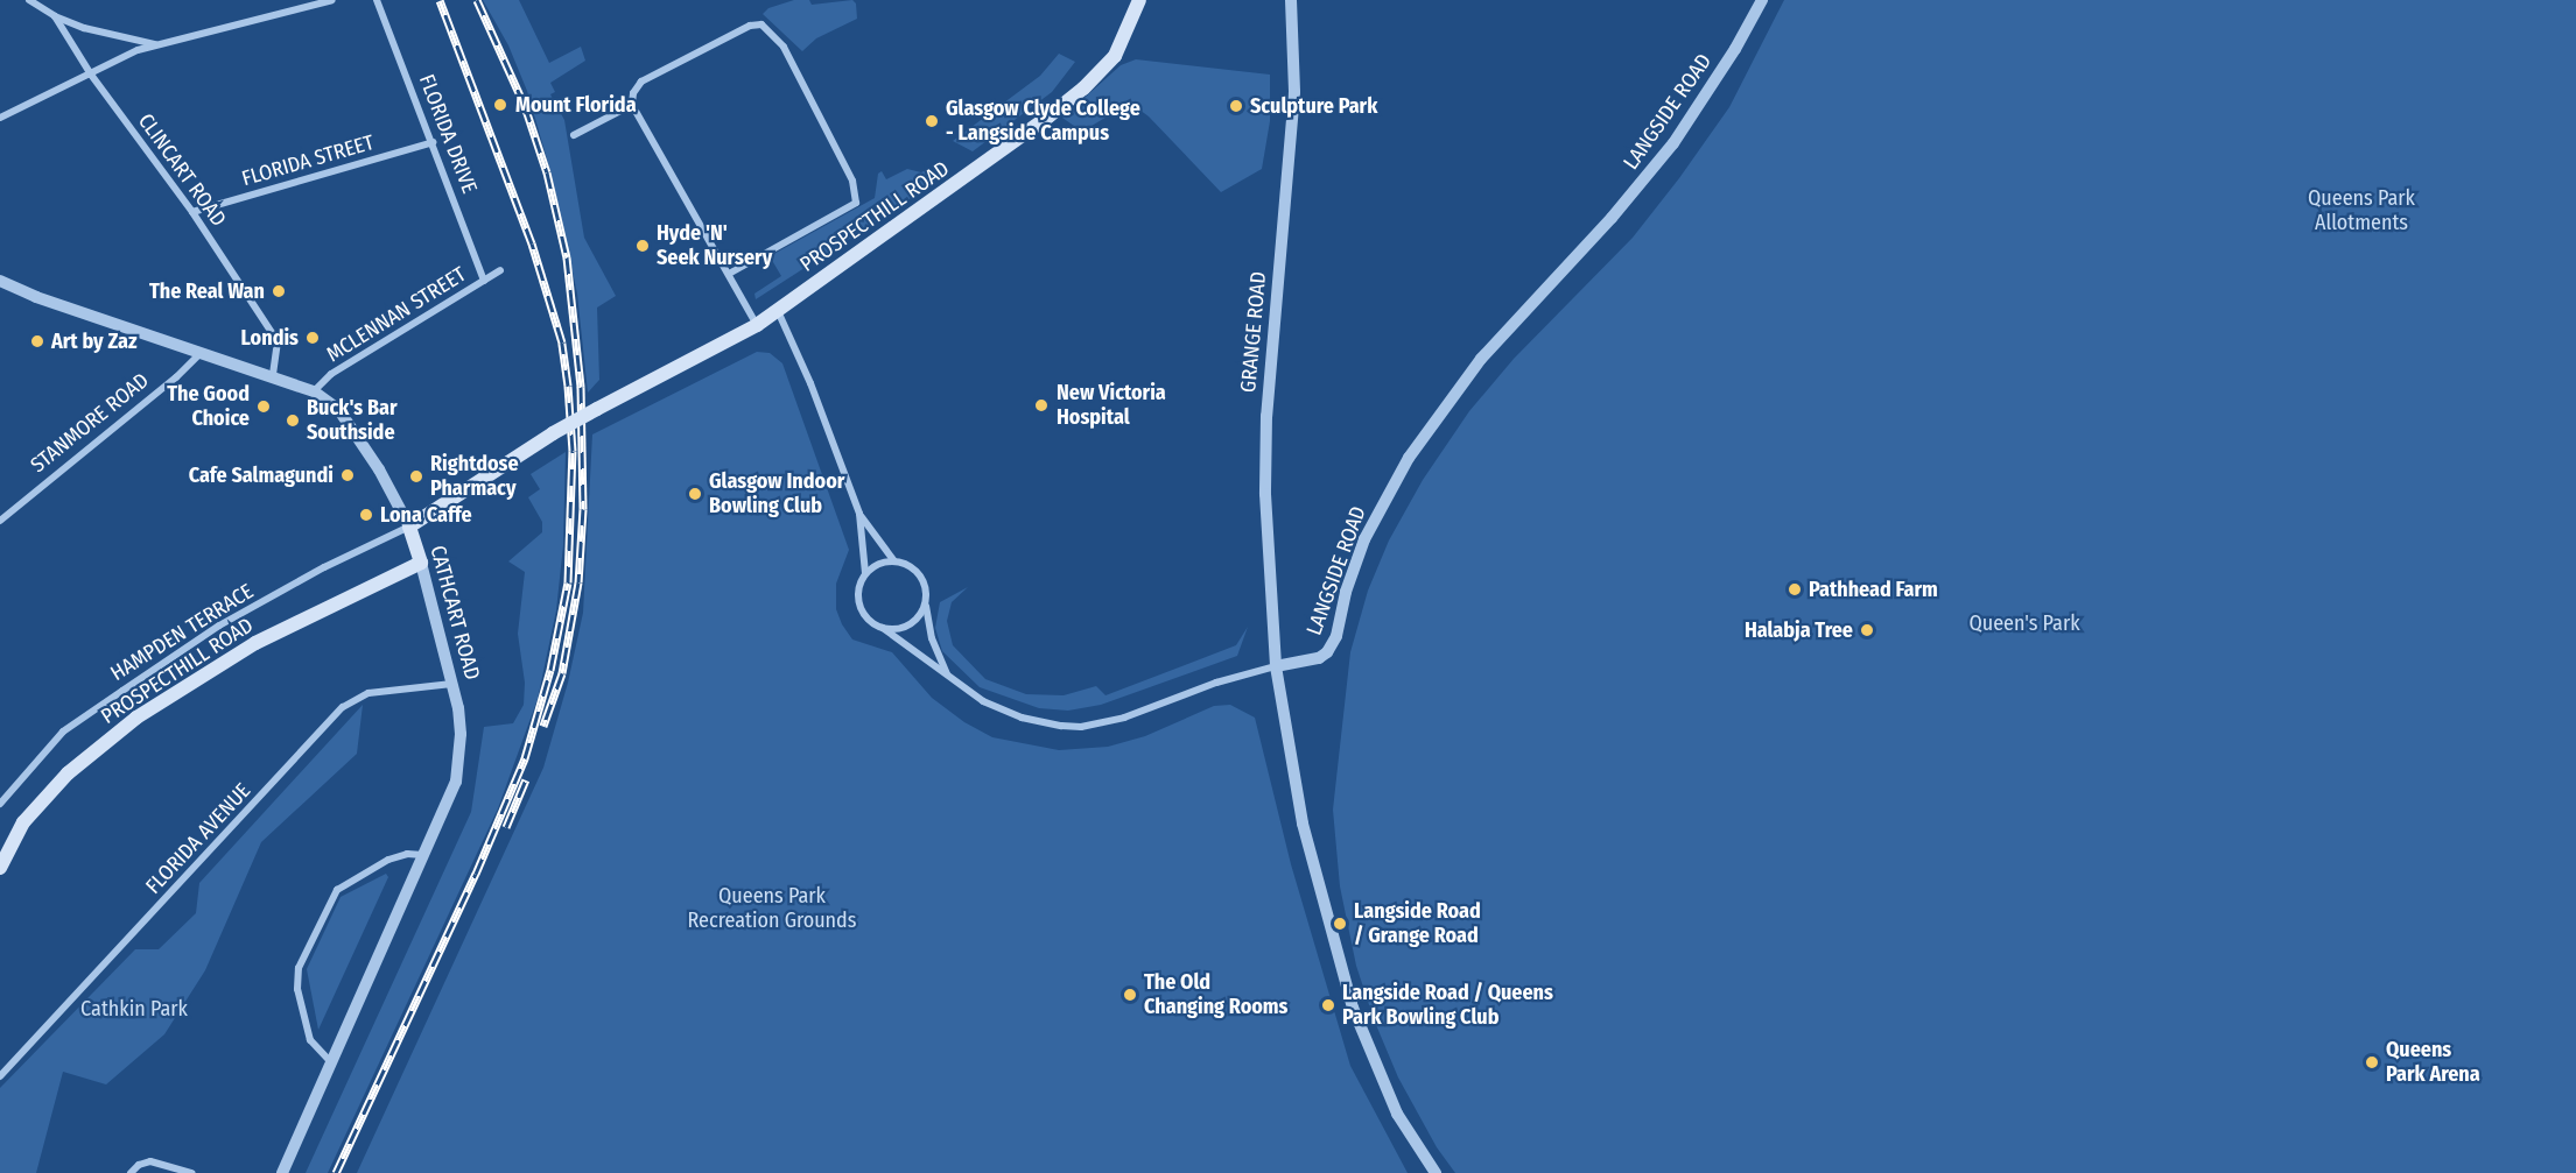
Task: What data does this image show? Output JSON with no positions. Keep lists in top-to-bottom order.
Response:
{
  "streets": {
    "main road": ["PROSPECTHILL ROAD", "CATHCART ROAD"],
    "street": [
      "LANGSIDE ROAD",
      "FLORIDA DRIVE",
      "FLORIDA STREET",
      "CLINCART ROAD",
      "MCLENNAN STREET",
      "GRANGE ROAD",
      "STANMORE ROAD",
      "HAMPDEN TERRACE",
      "FLORIDA AVENUE"
    ]
  },
  "crossings": [
    ["LANGSIDE ROAD", "GRANGE ROAD"],
    ["FLORIDA DRIVE", "FLORIDA STREET"],
    ["FLORIDA DRIVE", "MCLENNAN STREET"],
    ["FLORIDA STREET", "CLINCART ROAD"],
    ["CLINCART ROAD", "CATHCART ROAD"],
    ["PROSPECTHILL ROAD", "CATHCART ROAD"],
    ["PROSPECTHILL ROAD", "HAMPDEN TERRACE"],
    ["MCLENNAN STREET", "CATHCART ROAD"],
    ["STANMORE ROAD", "CATHCART ROAD"],
    ["CATHCART ROAD", "HAMPDEN TERRACE"],
    ["CATHCART ROAD", "FLORIDA AVENUE"]
  ],
  "parks": [
    "Queens Park Allotments",
    "Queen's Park",
    "Queens Park Recreation Grounds",
    "Cathkin Park"
  ],
  "places": [
    "Mount Florida",
    "Sculpture Park",
    "Glasgow Clyde College - Langside Campus",
    "Hyde 'N' Seek Nursery",
    "The Real Wan",
    "Londis",
    "Art by Zaz",
    "New Victoria Hospital",
    "The Good Choice",
    "Buck's Bar Southside",
    "Cafe Salmagundi",
    "Rightdose Pharmacy",
    "Glasgow Indoor Bowling Club",
    "Lona Caffe",
    "Pathhead Farm",
    "Halabja Tree",
    "Langside Road / Grange Road",
    "The Old Changing Rooms",
    "Langside Road / Queens Park Bowling Club",
    "Queens Park Arena"
  ]
}
